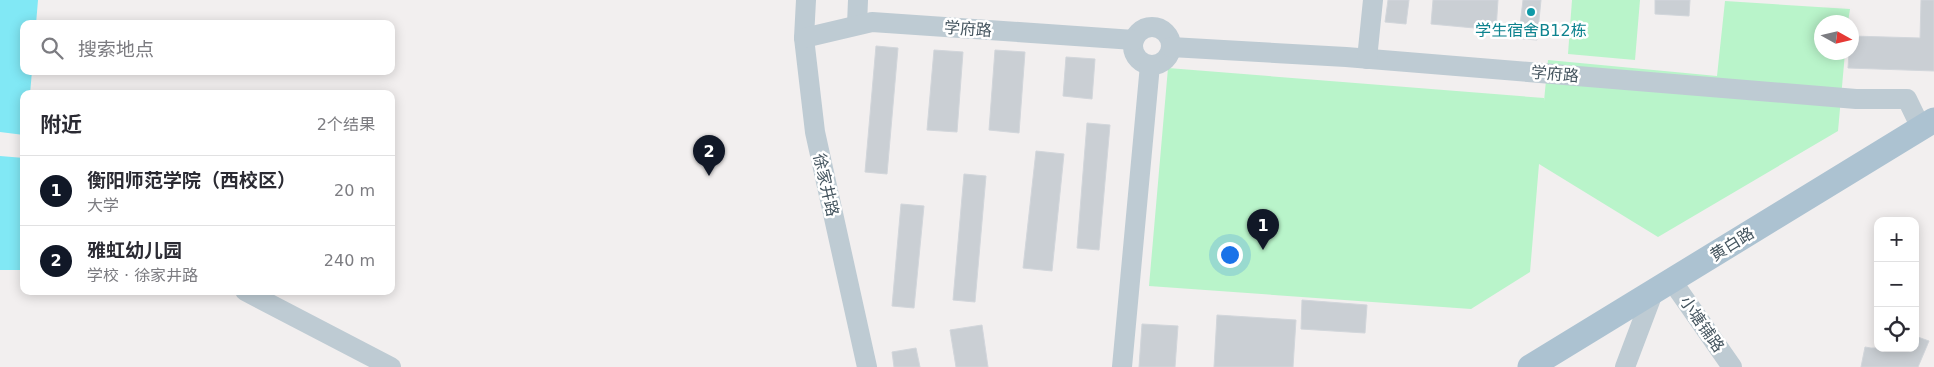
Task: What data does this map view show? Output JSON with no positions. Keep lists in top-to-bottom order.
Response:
{
  "streets": {
    "main road": ["黄白路"],
    "street": ["学府路", "徐家井路", "小塘铺路"]
  },
  "crossings": [
    ["学府路", "徐家井路"],
    ["学府路", "黄白路"],
    ["黄白路", "小塘铺路"]
  ],
  "places": ["学生宿舍B12栋"],
  "north": "right",
  "page": {
    "search": "搜索地点",
    "heading": ["附近", "2个结果"],
    "pins": ["2", "1"],
    "list": [
      {
        "mark": "1",
        "name": "衡阳师范学院（西校区）",
        "note": "大学",
        "value": "20 m"
      },
      {
        "mark": "2",
        "name": "雅虹幼儿园",
        "note": "学校 · 徐家井路",
        "value": "240 m"
      }
    ],
    "map_buttons": ["+", "−"]
  }
}
